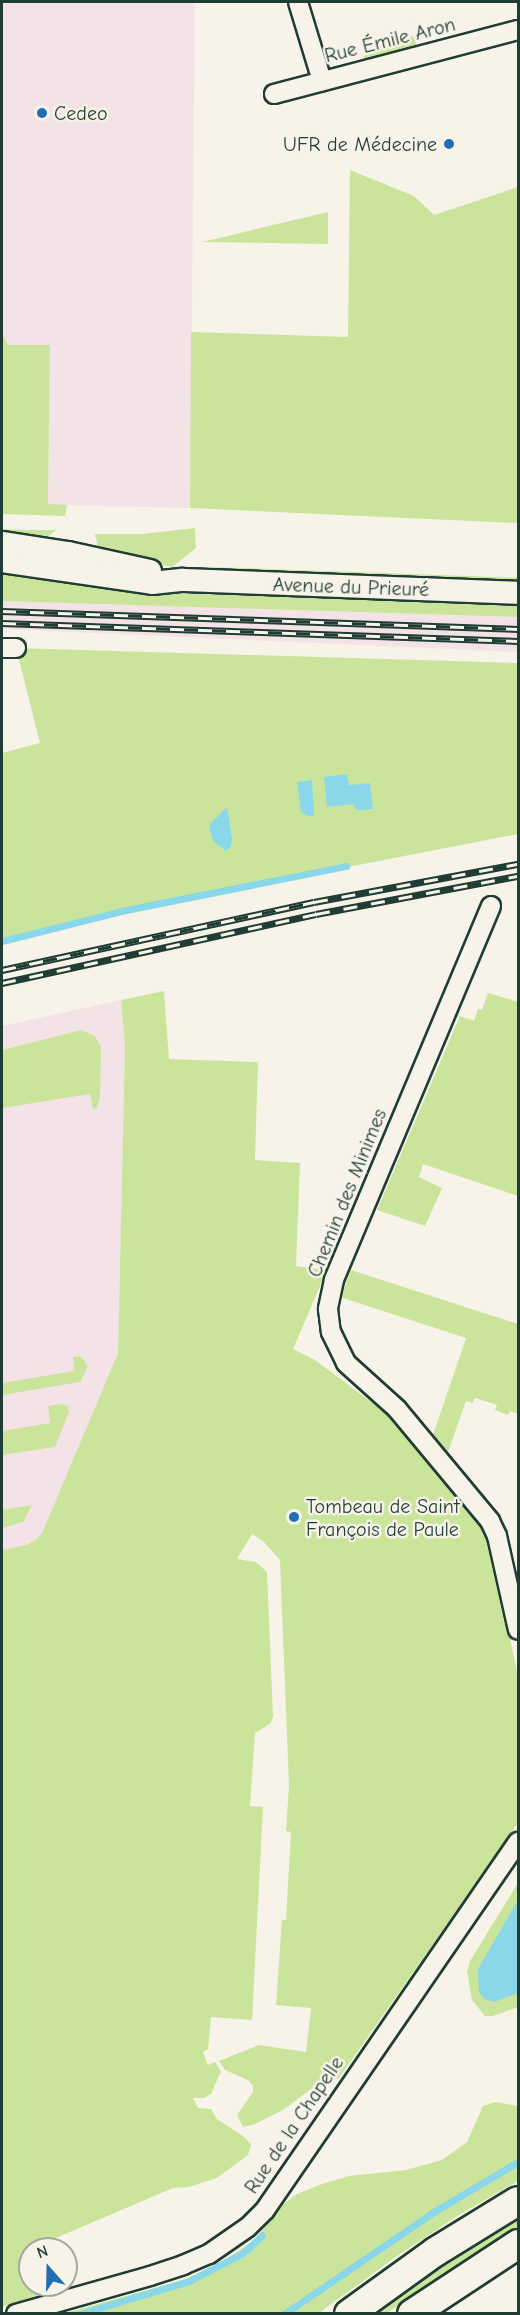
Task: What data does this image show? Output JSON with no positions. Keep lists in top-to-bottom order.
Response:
{
  "streets": {
    "street": [
      "Rue Émile Aron",
      "Avenue du Prieuré",
      "Chemin des Minimes",
      "Rue de la Chapelle"
    ]
  },
  "places": ["Cedeo", "UFR de Médecine", "Tombeau de Saint François de Paule"],
  "north": "top"
}
